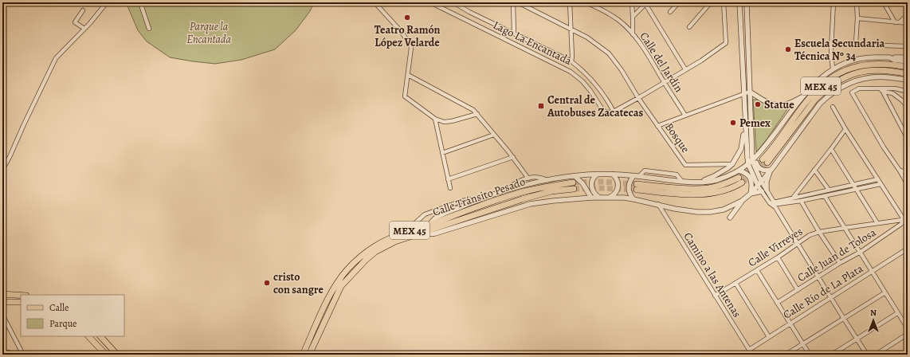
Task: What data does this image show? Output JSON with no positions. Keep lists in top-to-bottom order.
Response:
{
  "streets": {
    "main road": ["MEX 45", "Calle Tránsito Pesado"],
    "street": [
      "Lago La Encantada",
      "Calle del Jardín",
      "Bosque",
      "Calle Virreyes",
      "Calle Juan de Tolosa",
      "Camino a las Antenas",
      "Calle Río de La Plata"
    ]
  },
  "crossings": [
    ["Calle Virreyes", "Calle Juan de Tolosa"],
    ["Calle Virreyes", "Camino a las Antenas"],
    ["Camino a las Antenas", "Calle Río de La Plata"]
  ],
  "parks": ["Parque la Encantada"],
  "places": {
    "other": [
      "Teatro Ramón López Velarde",
      "Escuela Secundaria Técnica Nº 34",
      "Statue",
      "Pemex",
      "cristo con sangre"
    ],
    "transit": ["Central de Autobuses Zacatecas"]
  },
  "legend": ["Calle", "Parque"],
  "north": "top"
}
